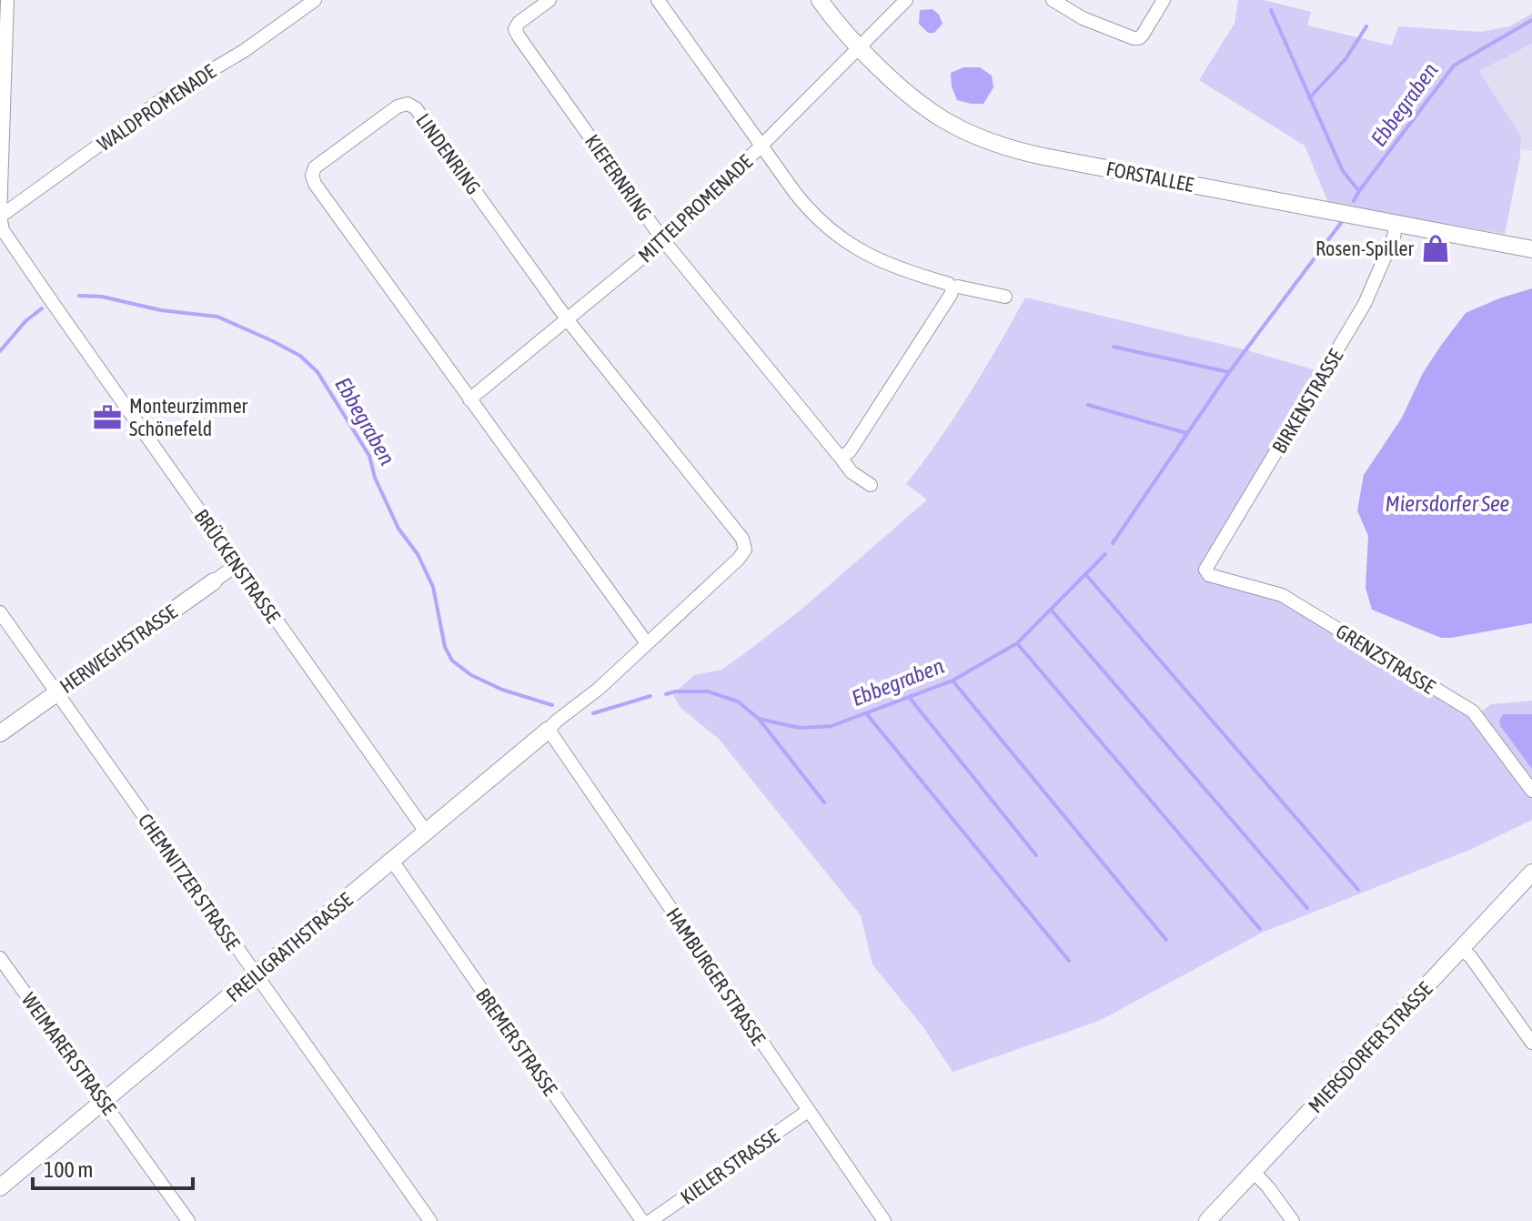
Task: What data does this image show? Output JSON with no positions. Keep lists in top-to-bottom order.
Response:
{
  "streets": {
    "street": [
      "WALDPROMENADE",
      "LINDENRING",
      "FORSTALLEE",
      "KIEFERNRING",
      "MITTELPROMENADE",
      "BIRKENSTRASSE",
      "BRÜCKENSTRASSE",
      "HERWEGHSTRASSE",
      "GRENZSTRASSE",
      "CHEMNITZER STRASSE",
      "FREILIGRATHSTRASSE",
      "HAMBURGER STRASSE",
      "BREMER STRASSE",
      "MIERSDORFER STRASSE",
      "WEIMARER STRASSE",
      "KIELER STRASSE"
    ]
  },
  "crossings": [
    ["WALDPROMENADE", "BRÜCKENSTRASSE"],
    ["LINDENRING", "MITTELPROMENADE"],
    ["LINDENRING", "FREILIGRATHSTRASSE"],
    ["FORSTALLEE", "MITTELPROMENADE"],
    ["FORSTALLEE", "BIRKENSTRASSE"],
    ["KIEFERNRING", "MITTELPROMENADE"],
    ["BIRKENSTRASSE", "GRENZSTRASSE"],
    ["BRÜCKENSTRASSE", "HERWEGHSTRASSE"],
    ["BRÜCKENSTRASSE", "FREILIGRATHSTRASSE"],
    ["HERWEGHSTRASSE", "CHEMNITZER STRASSE"],
    ["CHEMNITZER STRASSE", "FREILIGRATHSTRASSE"],
    ["FREILIGRATHSTRASSE", "HAMBURGER STRASSE"],
    ["FREILIGRATHSTRASSE", "BREMER STRASSE"],
    ["FREILIGRATHSTRASSE", "WEIMARER STRASSE"],
    ["HAMBURGER STRASSE", "KIELER STRASSE"]
  ],
  "water": ["Ebbegraben", "Miersdorfer See"],
  "places": {
    "shop": ["Rosen-Spiller"],
    "office": ["Monteurzimmer Schönefeld"]
  },
  "scale_bar": "100 m"
}
